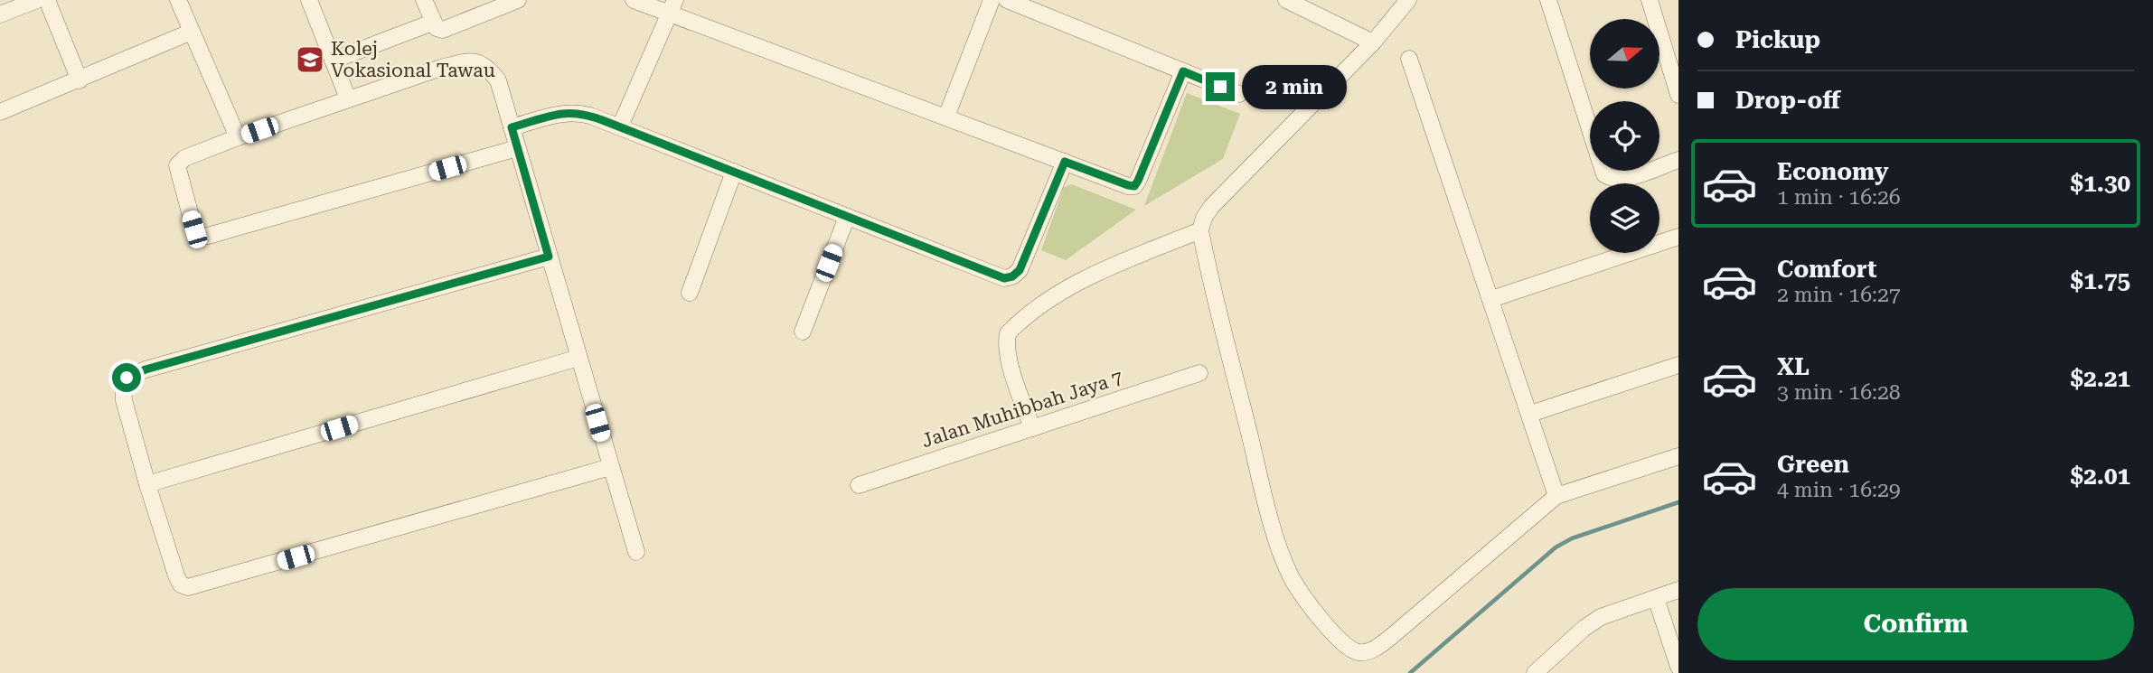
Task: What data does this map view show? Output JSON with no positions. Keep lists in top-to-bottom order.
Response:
{
  "streets": {
    "street": ["Jalan Muhibbah Jaya 7"]
  },
  "places": {
    "school or university": ["Kolej Vokasional Tawau"]
  },
  "north": "right",
  "page": {
    "banner": ["Pickup", "Drop-off"],
    "bubble": "2 min",
    "list": [
      {
        "name": "Economy",
        "note": "1 min · 16:26",
        "value": "$1.30"
      },
      {
        "name": "Comfort",
        "note": "2 min · 16:27",
        "value": "$1.75"
      },
      {
        "name": "XL",
        "note": "3 min · 16:28",
        "value": "$2.21"
      },
      {
        "name": "Green",
        "note": "4 min · 16:29",
        "value": "$2.01"
      }
    ],
    "buttons": "Confirm"
  }
}
